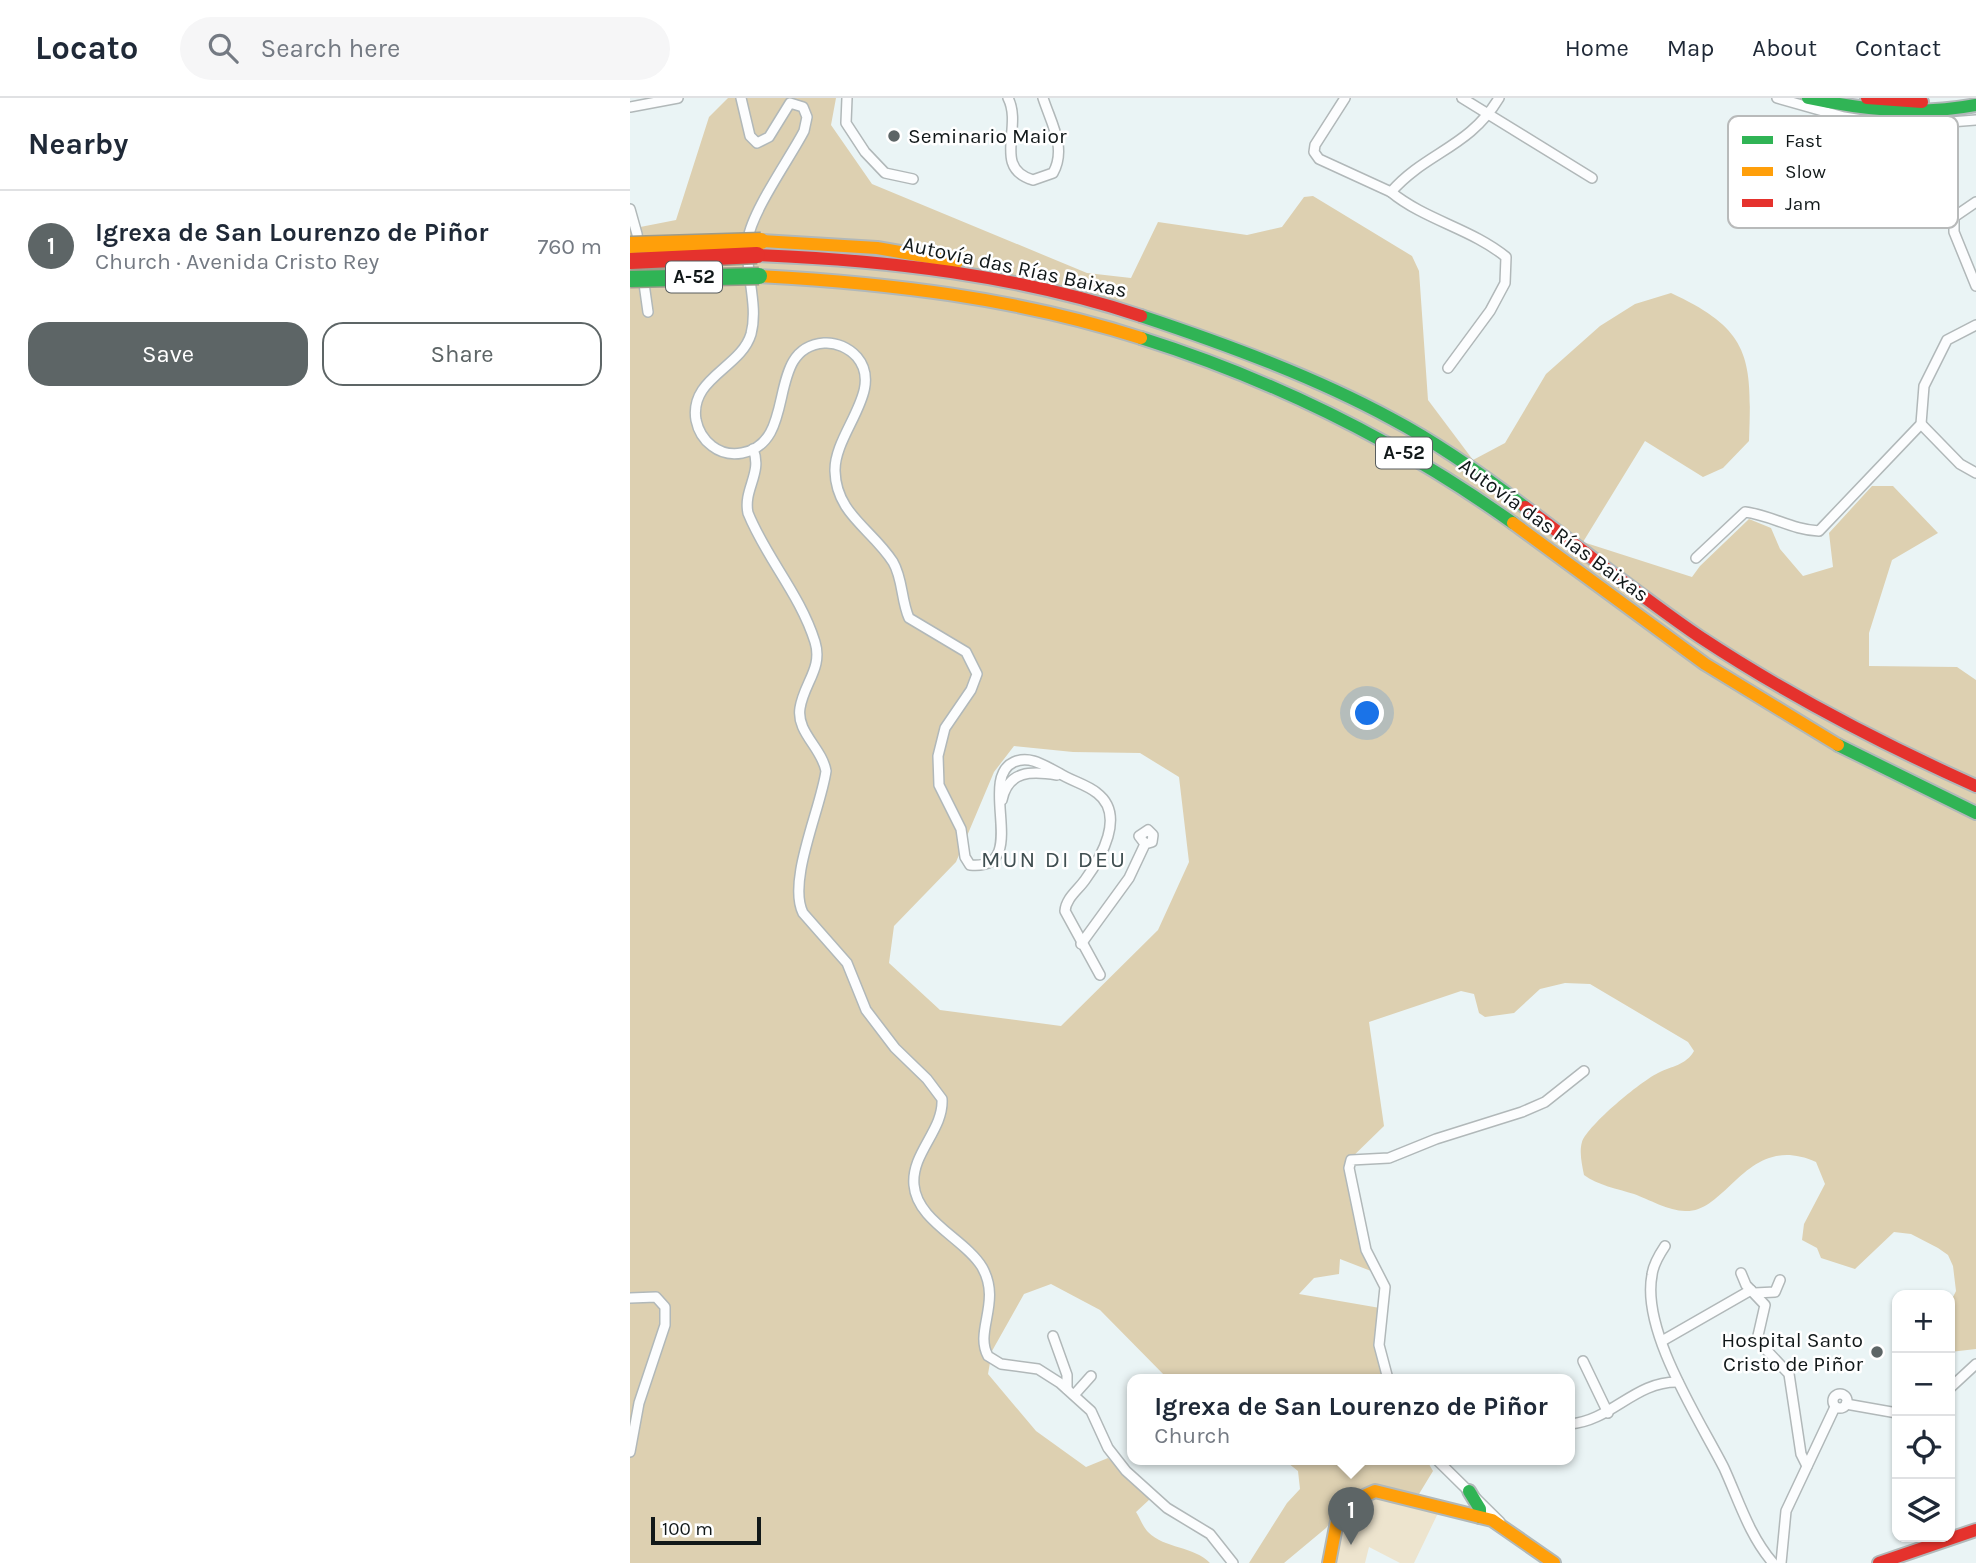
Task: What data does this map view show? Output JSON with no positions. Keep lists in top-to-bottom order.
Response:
{
  "streets": {
    "main road": ["Autovía das Rías Baixas", "A-52"]
  },
  "districts": ["MUN DI DEU"],
  "places": ["Seminario Maior", "Hospital Santo Cristo de Piñor"],
  "legend": ["Fast", "Slow", "Jam"],
  "scale_bar": "100 m",
  "page": {
    "header": "Locato",
    "search": "Search here",
    "nav": [
      "Home",
      "Map",
      "About",
      "Contact"
    ],
    "heading": "Nearby",
    "list": [
      {
        "mark": "1",
        "name": "Igrexa de San Lourenzo de Piñor",
        "note": "Church · Avenida Cristo Rey",
        "value": "760 m"
      }
    ],
    "buttons": ["Save", "Share"],
    "map_buttons": ["+", "−"],
    "popup": ["Igrexa de San Lourenzo de Piñor", "Church"],
    "pins": "1",
    "scale": "100 m"
  }
}
